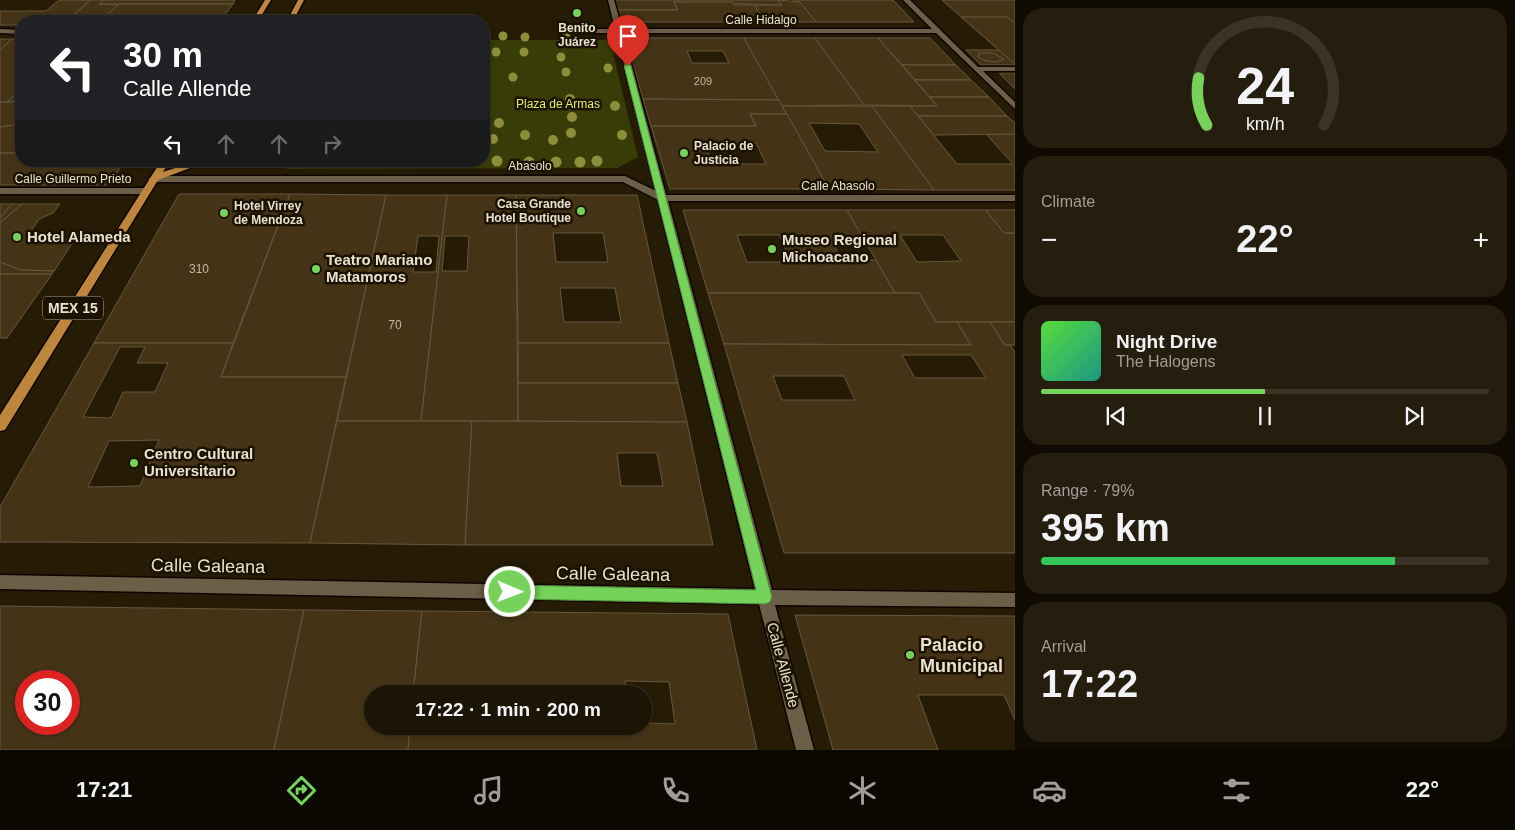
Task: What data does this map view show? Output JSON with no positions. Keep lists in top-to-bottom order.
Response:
{
  "streets": {
    "main road": ["MEX 15"],
    "street": [
      "Calle Hidalgo",
      "Abasolo",
      "Calle Guillermo Prieto",
      "Calle Abasolo",
      "Calle Galeana",
      "Calle Allende"
    ]
  },
  "crossings": [
    ["Calle Hidalgo", "Calle Allende"],
    ["Abasolo", "Calle Abasolo"],
    ["Abasolo", "Calle Allende"],
    ["Calle Guillermo Prieto", "MEX 15"],
    ["Calle Abasolo", "Calle Allende"],
    ["Calle Galeana", "Calle Allende"]
  ],
  "parks": ["Plaza de Armas"],
  "places": [
    "Benito Juárez",
    "Palacio de Justicia",
    "Casa Grande Hotel Boutique",
    "Hotel Virrey de Mendoza",
    "Hotel Alameda",
    "Museo Regional Michoacano",
    "Teatro Mariano Matamoros",
    "Centro Cultural Universitario",
    "Palacio Municipal"
  ],
  "house_numbers": ["209", "310", "70"],
  "page": {
    "turn": ["30 m", "Calle Allende"],
    "tile": [
      "Climate",
      ["Range · 79%", "395 km"],
      ["Arrival", "17:22"]
    ],
    "heat": ["−", "22°", "+"],
    "song": ["Night Drive", "The Halogens"],
    "limit": "30",
    "trip": "17:22 · 1 min · 200 m",
    "tabs": ["17:21", "22°"],
    "gauge": ["24", "km/h"]
  }
}
